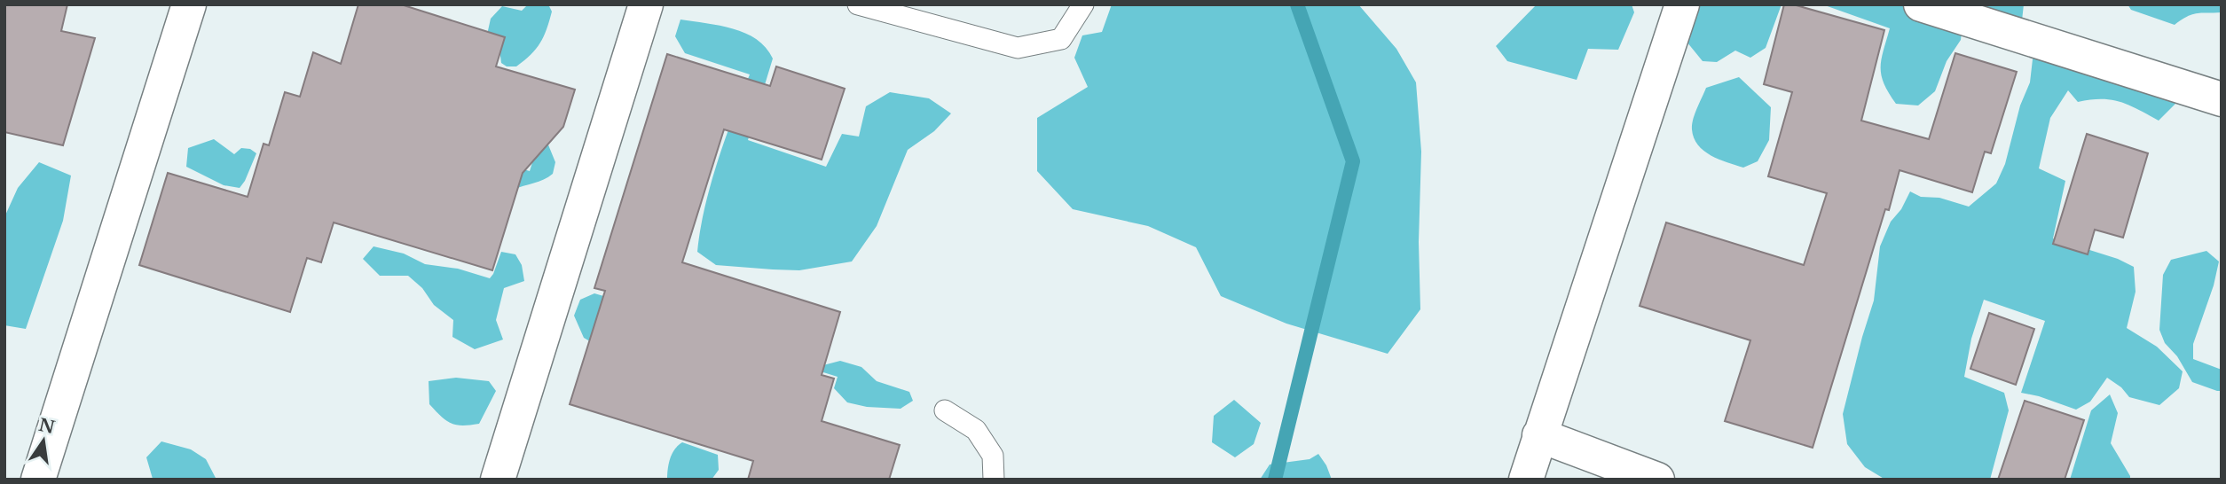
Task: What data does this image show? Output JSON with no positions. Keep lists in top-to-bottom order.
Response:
{
  "north": "top"
}
